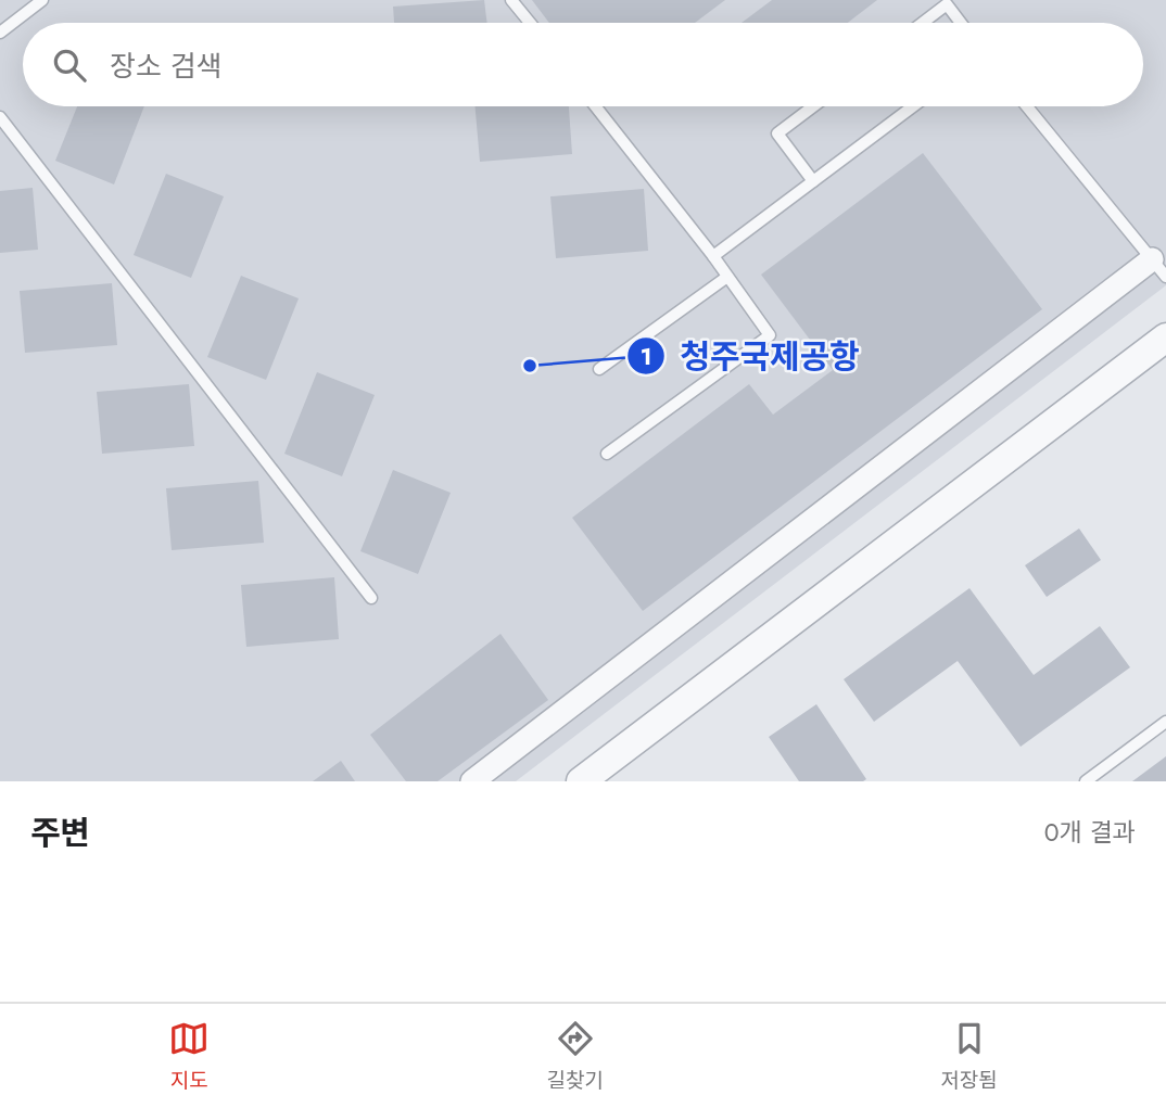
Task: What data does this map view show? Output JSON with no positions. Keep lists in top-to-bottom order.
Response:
{
  "places": ["청주국제공항"],
  "page": {
    "search": "장소 검색",
    "heading": ["주변", "0개 결과"],
    "nav": ["지도", "길찾기", "저장됨"]
  }
}
